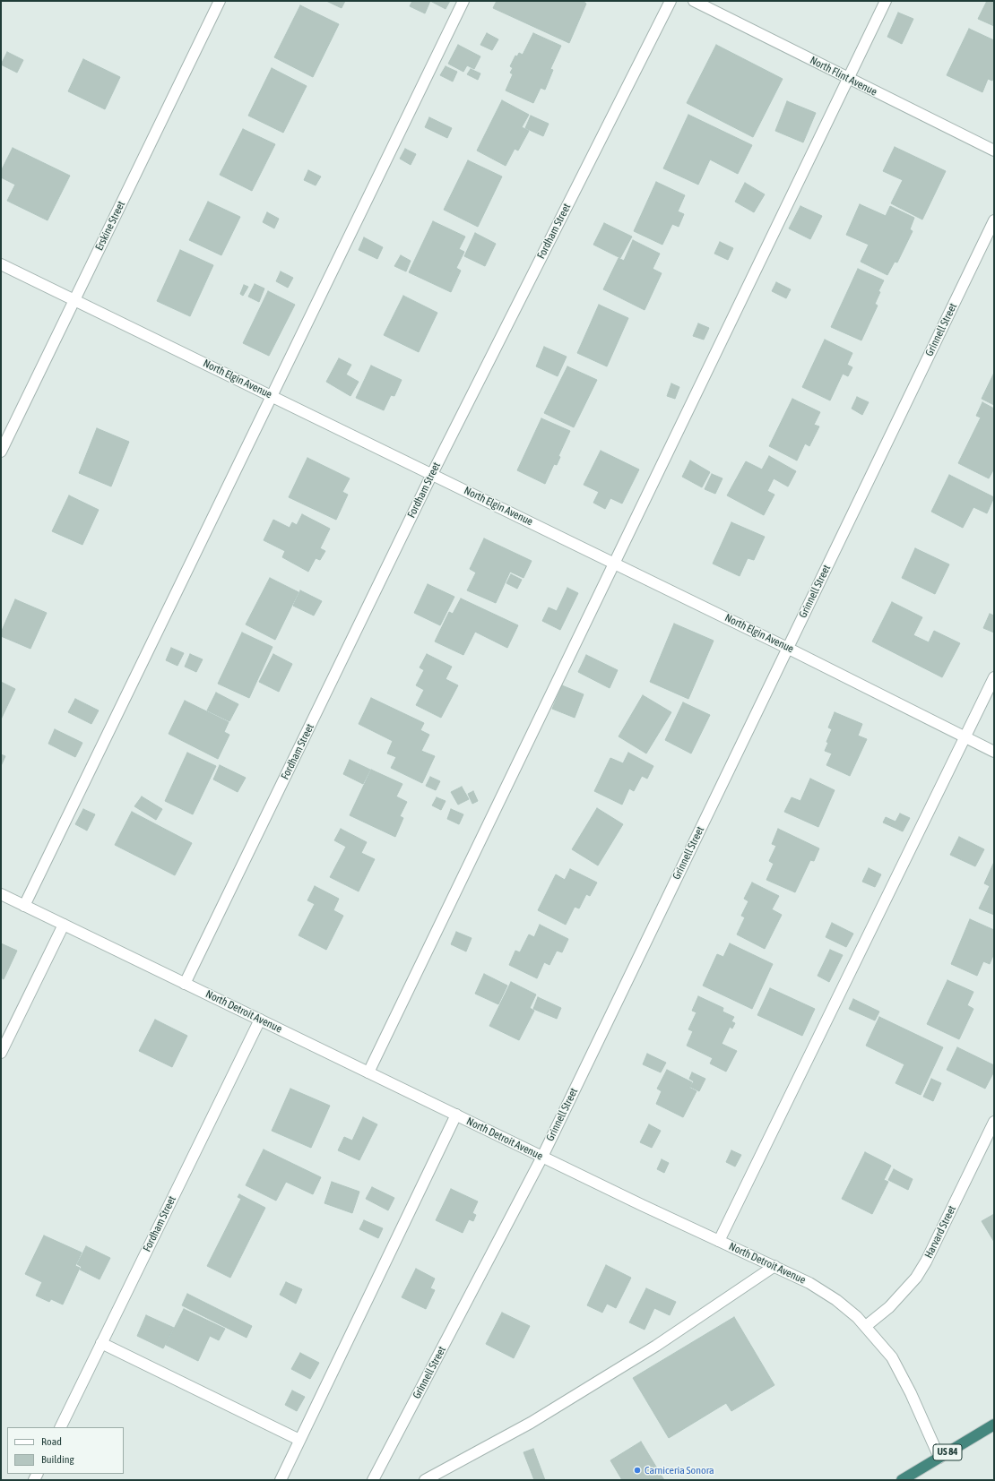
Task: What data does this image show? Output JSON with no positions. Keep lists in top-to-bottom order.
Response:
{
  "streets": {
    "highway": ["US 84"],
    "street": [
      "North Flint Avenue",
      "Erskine Street",
      "Fordham Street",
      "Grinnell Street",
      "North Elgin Avenue",
      "North Detroit Avenue",
      "Harvard Street"
    ]
  },
  "crossings": [
    ["Erskine Street", "North Elgin Avenue"],
    ["Fordham Street", "North Elgin Avenue"],
    ["Fordham Street", "North Detroit Avenue"],
    ["Grinnell Street", "North Elgin Avenue"],
    ["Grinnell Street", "North Detroit Avenue"],
    ["North Detroit Avenue", "Harvard Street"],
    ["North Detroit Avenue", "US 84"]
  ],
  "places": ["Carniceria Sonora"],
  "legend": ["Road", "Building"]
}
